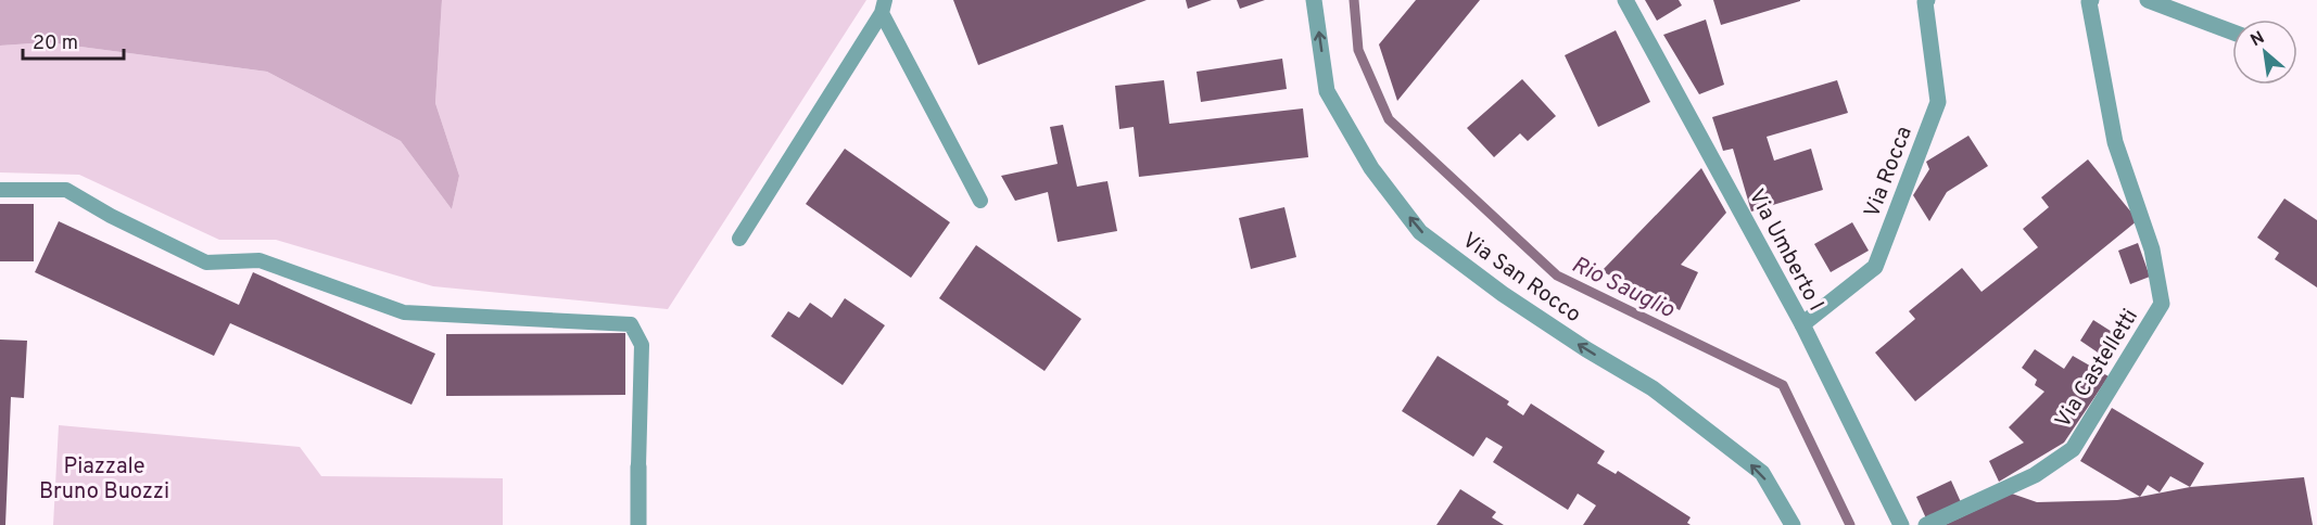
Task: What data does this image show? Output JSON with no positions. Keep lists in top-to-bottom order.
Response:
{
  "streets": {
    "street": [
      "Via Rocca",
      "Via Umberto I",
      "Via San Rocco",
      "Via Castelletti"
    ]
  },
  "crossings": [
    ["Via Rocca", "Via Umberto I"]
  ],
  "one_way": ["Via San Rocco"],
  "water": ["Rio Sauglio"],
  "parks": ["Piazzale Bruno Buozzi"],
  "scale_bar": "20 m",
  "north": "top left"
}
